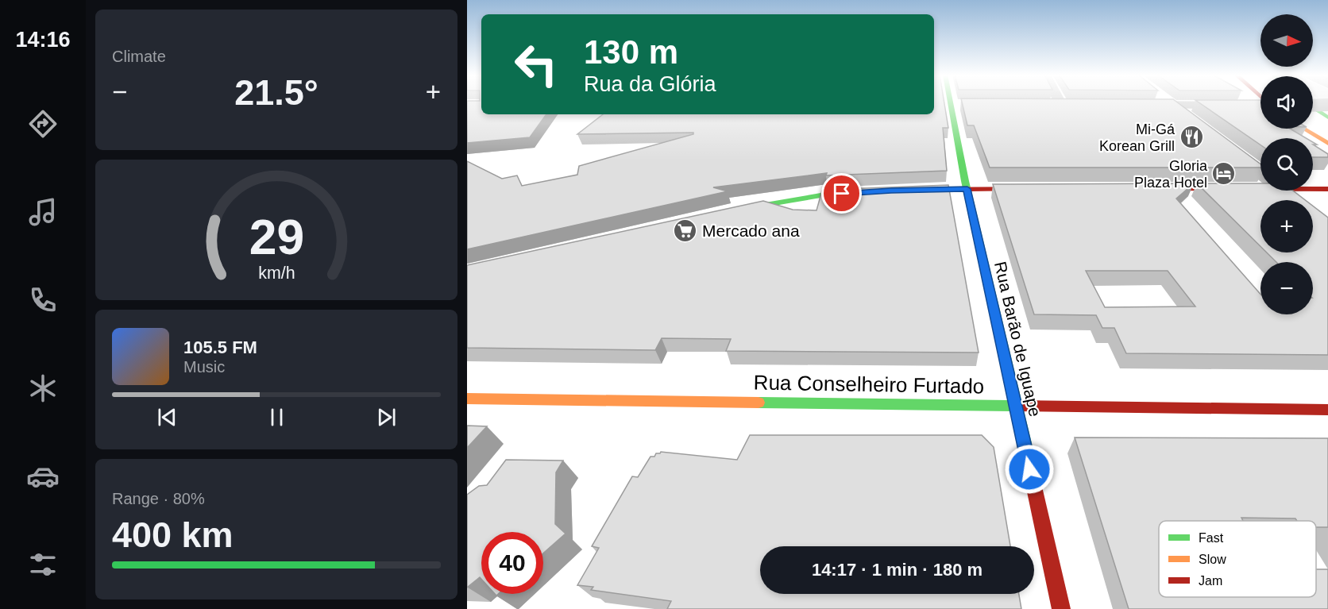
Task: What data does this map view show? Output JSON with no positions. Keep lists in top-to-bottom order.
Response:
{
  "streets": {
    "main road": ["Rua Barão de Iguape", "Rua Conselheiro Furtado"]
  },
  "crossings": [
    ["Rua Barão de Iguape", "Rua Conselheiro Furtado"]
  ],
  "places": {
    "restaurant": ["Mi-Gá Korean Grill"],
    "hotel": ["Gloria Plaza Hotel"],
    "supermarket": ["Mercado ana"]
  },
  "legend": ["Fast", "Slow", "Jam"],
  "north": "right",
  "page": {
    "tabs": "14:16",
    "tile": [
      "Climate",
      ["Range · 80%", "400 km"]
    ],
    "map_buttons": ["+", "−"],
    "turn": ["130 m", "Rua da Glória"],
    "heat": ["−", "21.5°", "+"],
    "song": ["105.5 FM", "Music"],
    "limit": "40",
    "trip": "14:17 · 1 min · 180 m",
    "gauge": ["29", "km/h"]
  }
}
